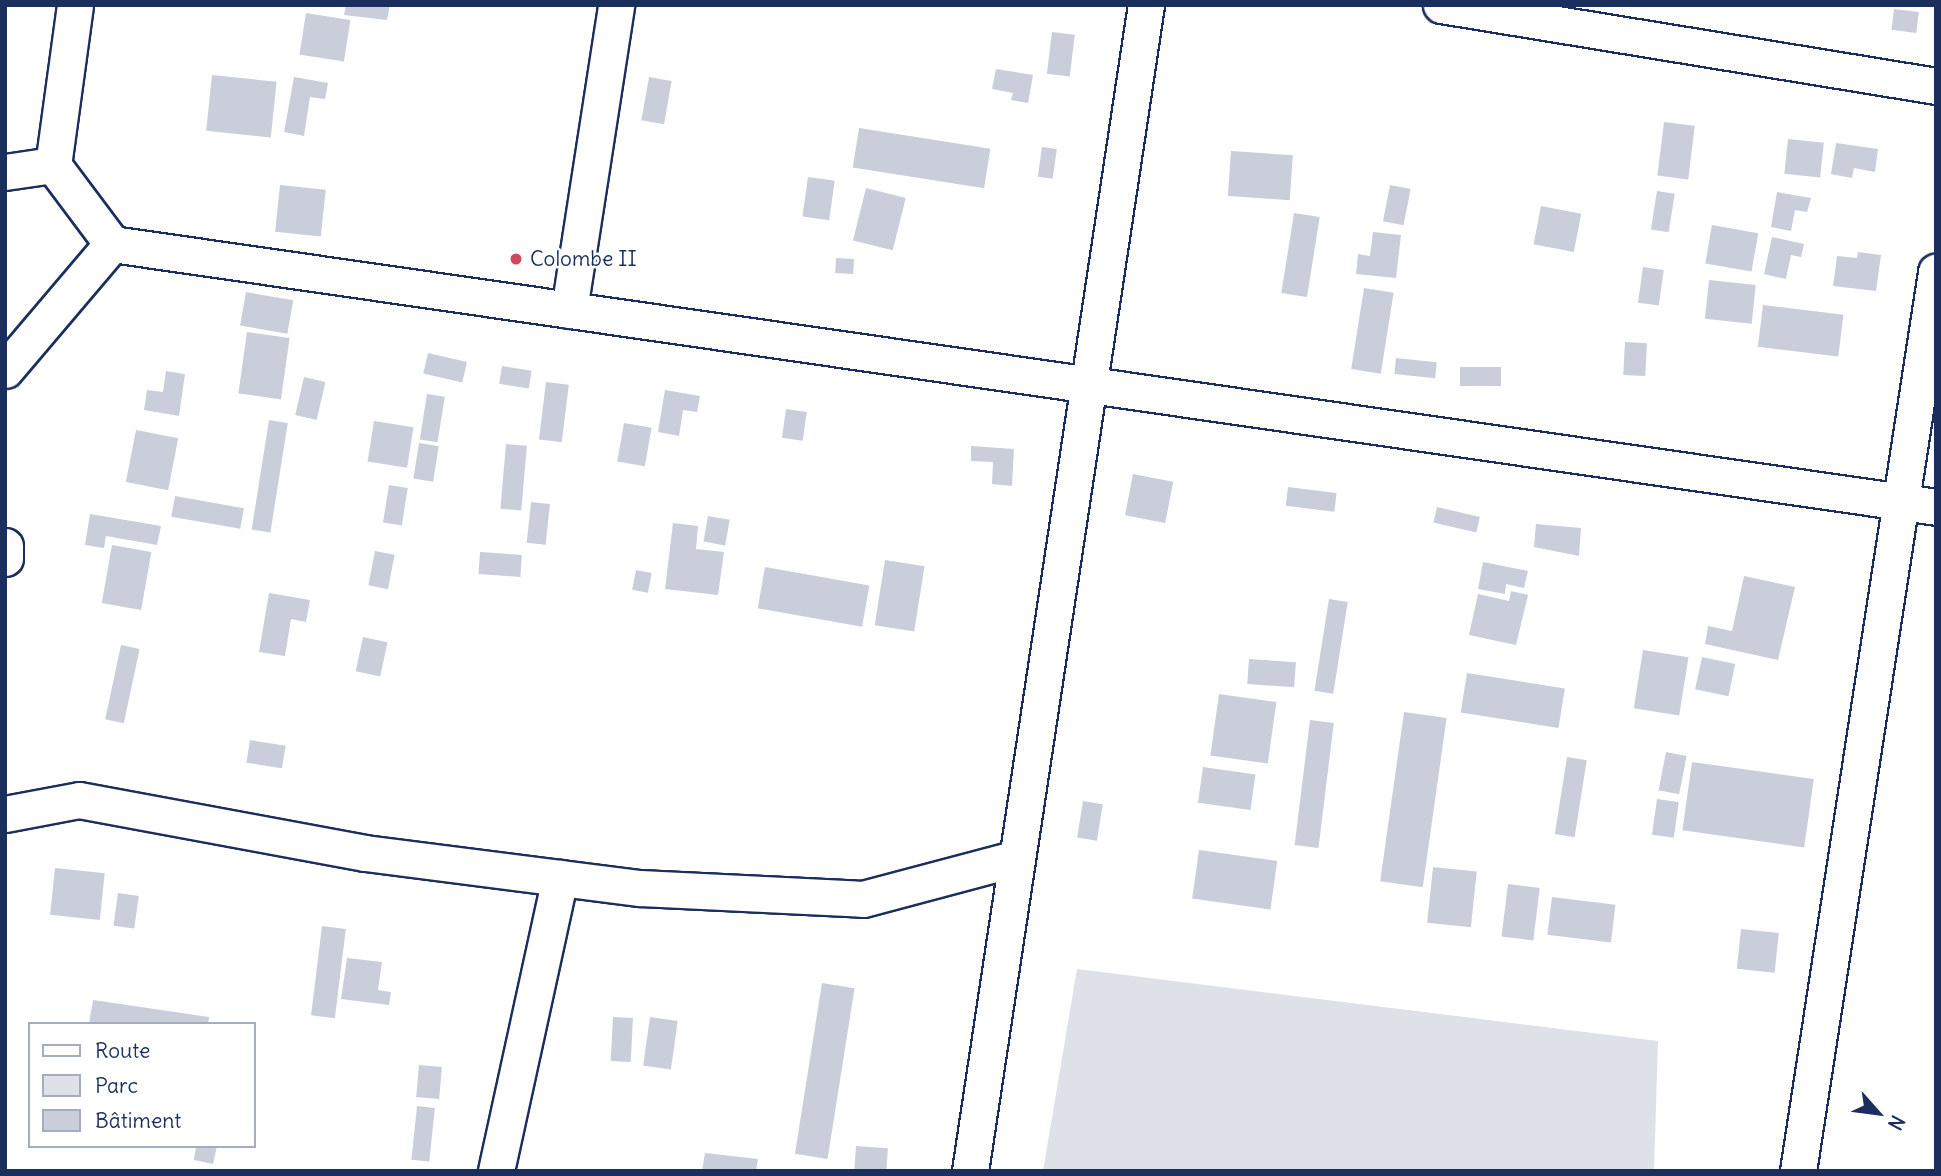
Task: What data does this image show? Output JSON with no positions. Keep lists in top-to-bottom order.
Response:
{
  "places": ["Colombe II"],
  "legend": ["Route", "Parc", "Bâtiment"],
  "north": "bottom right"
}
